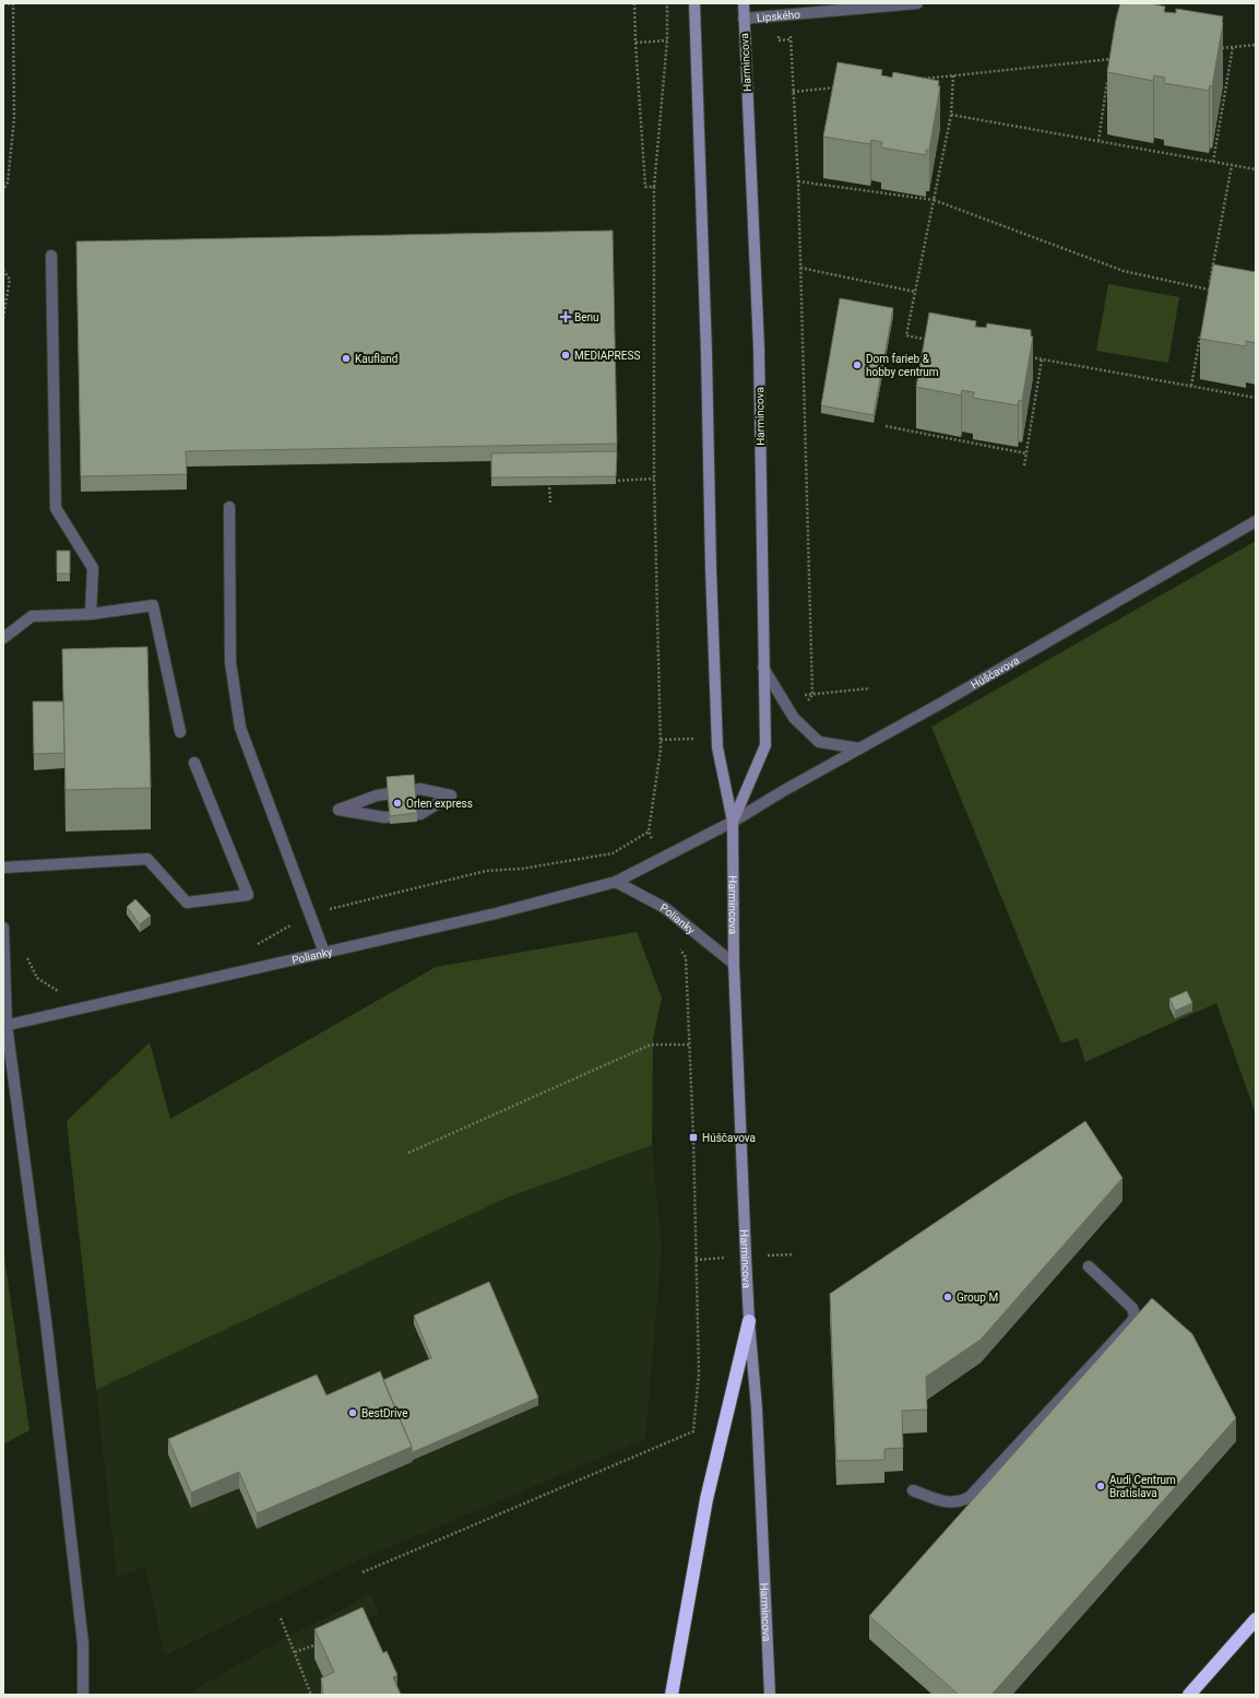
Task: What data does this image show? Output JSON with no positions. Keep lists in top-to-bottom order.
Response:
{
  "streets": {
    "street": [
      "Lipského",
      "Harmincova",
      "Húščavova",
      "Polianky"
    ]
  },
  "crossings": [
    ["Lipského", "Harmincova"],
    ["Harmincova", "Húščavova"],
    ["Harmincova", "Polianky"],
    ["Húščavova", "Polianky"]
  ],
  "places": {
    "health": ["Benu"],
    "other": [
      "MEDIAPRESS",
      "Kaufland",
      "Dom farieb & hobby centrum",
      "Orlen express",
      "Group M",
      "BestDrive",
      "Audi Centrum Bratislava"
    ],
    "transit": ["Húščavova"]
  }
}
